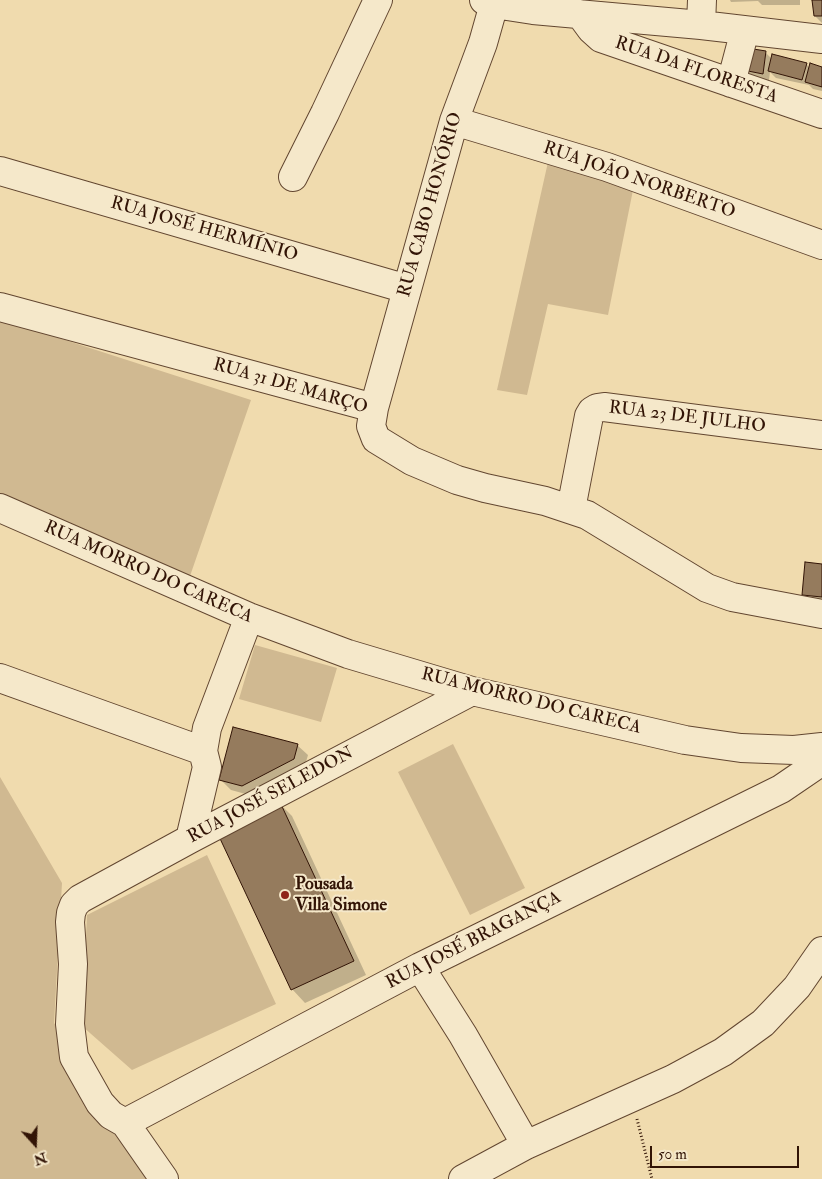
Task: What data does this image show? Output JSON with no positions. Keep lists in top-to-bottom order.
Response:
{
  "streets": {
    "street": [
      "RUA DA FLORESTA",
      "RUA JOÃO NORBERTO",
      "RUA CABO HONÓRIO",
      "RUA JOSÉ HERMÍNIO",
      "RUA 31 DE MARÇO",
      "RUA 23 DE JULHO",
      "RUA MORRO DO CARECA",
      "RUA JOSÉ SELEDON",
      "RUA JOSÉ BRAGANÇA"
    ]
  },
  "crossings": [
    ["RUA DA FLORESTA", "RUA CABO HONÓRIO"],
    ["RUA JOÃO NORBERTO", "RUA CABO HONÓRIO"],
    ["RUA CABO HONÓRIO", "RUA JOSÉ HERMÍNIO"],
    ["RUA CABO HONÓRIO", "RUA 31 DE MARÇO"],
    ["RUA 31 DE MARÇO", "RUA 23 DE JULHO"],
    ["RUA MORRO DO CARECA", "RUA JOSÉ SELEDON"],
    ["RUA JOSÉ SELEDON", "RUA JOSÉ BRAGANÇA"]
  ],
  "places": ["Pousada Villa Simone"],
  "scale_bar": "50 m",
  "north": "bottom"
}
